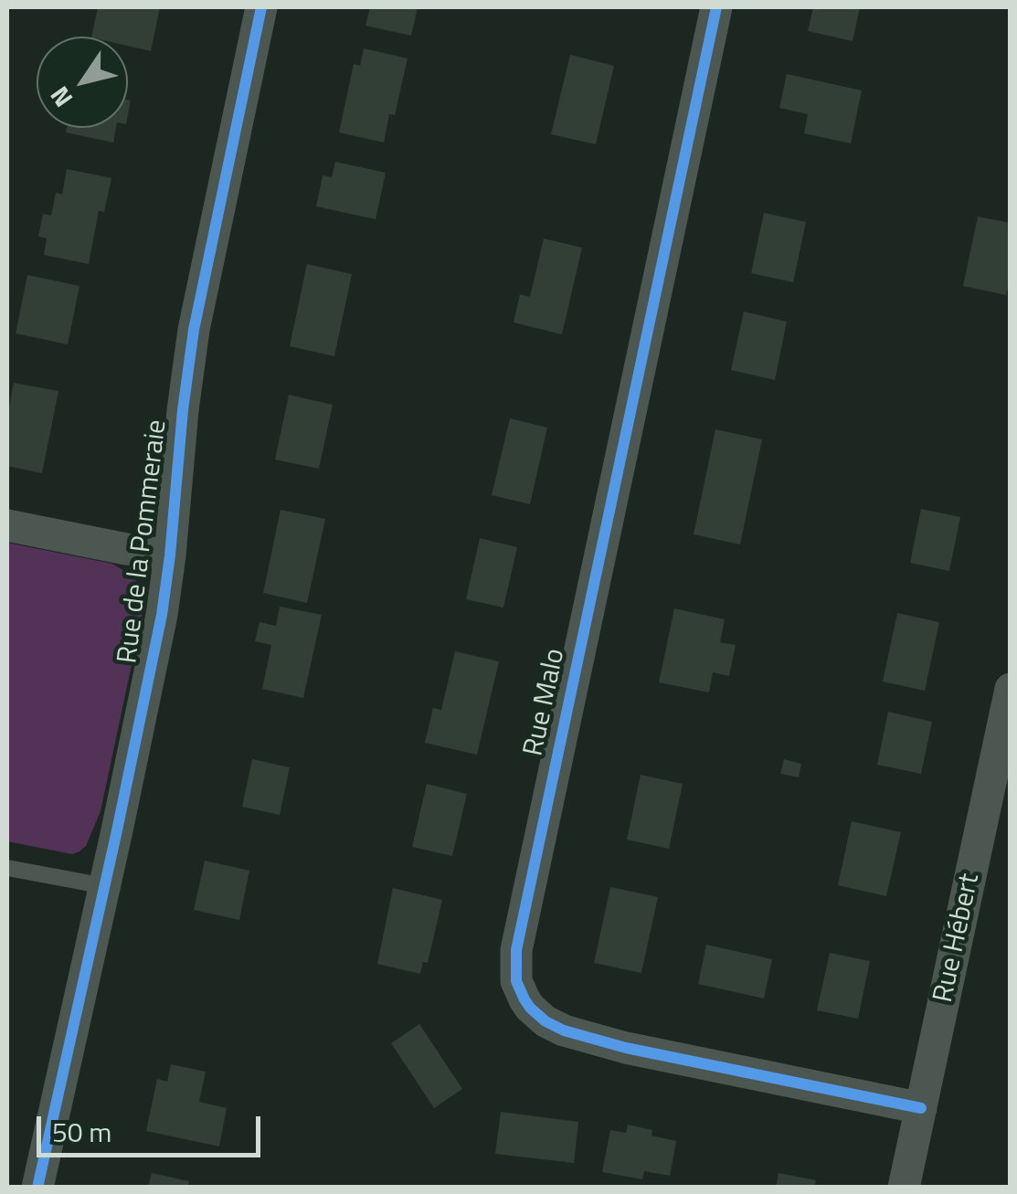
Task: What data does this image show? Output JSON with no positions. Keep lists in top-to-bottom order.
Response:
{
  "streets": {
    "street": ["Rue de la Pommeraie", "Rue Malo", "Rue Hébert"]
  },
  "crossings": [
    ["Rue Malo", "Rue Hébert"]
  ],
  "scale_bar": "50 m",
  "north": "bottom left"
}
